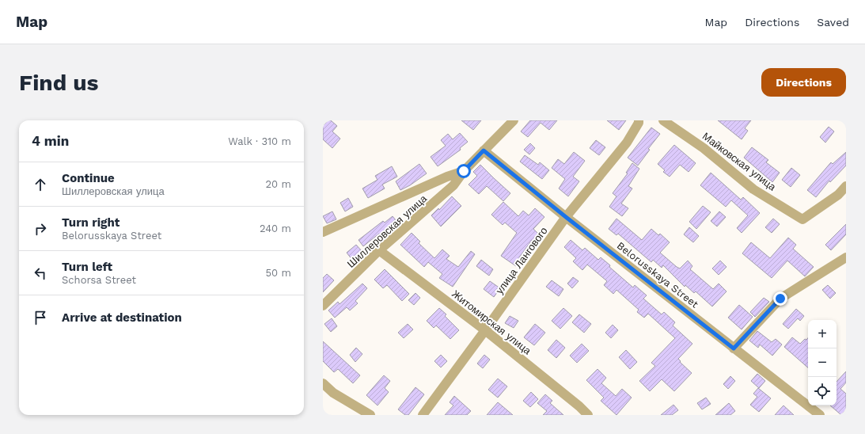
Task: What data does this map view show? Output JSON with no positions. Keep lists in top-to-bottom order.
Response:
{
  "streets": {
    "street": [
      "Майковская улица",
      "Шиллеровская улица",
      "улица Лангового",
      "Belorusskaya Street",
      "Житомирская улица"
    ]
  },
  "crossings": [
    ["Шиллеровская улица", "Belorusskaya Street"],
    ["Шиллеровская улица", "Житомирская улица"],
    ["улица Лангового", "Belorusskaya Street"],
    ["улица Лангового", "Житомирская улица"]
  ],
  "page": {
    "header": "Map",
    "nav": ["Map", "Directions", "Saved"],
    "buttons": "Directions",
    "title": "Find us",
    "heading": ["4 min", "Walk · 310 m"],
    "list": [
      ["Continue", "Шиллеровская улица", "20 m"],
      ["Turn right", "Belorusskaya Street", "240 m"],
      ["Turn left", "Schorsa Street", "50 m"],
      "Arrive at destination"
    ],
    "map_buttons": ["+", "−"]
  }
}
